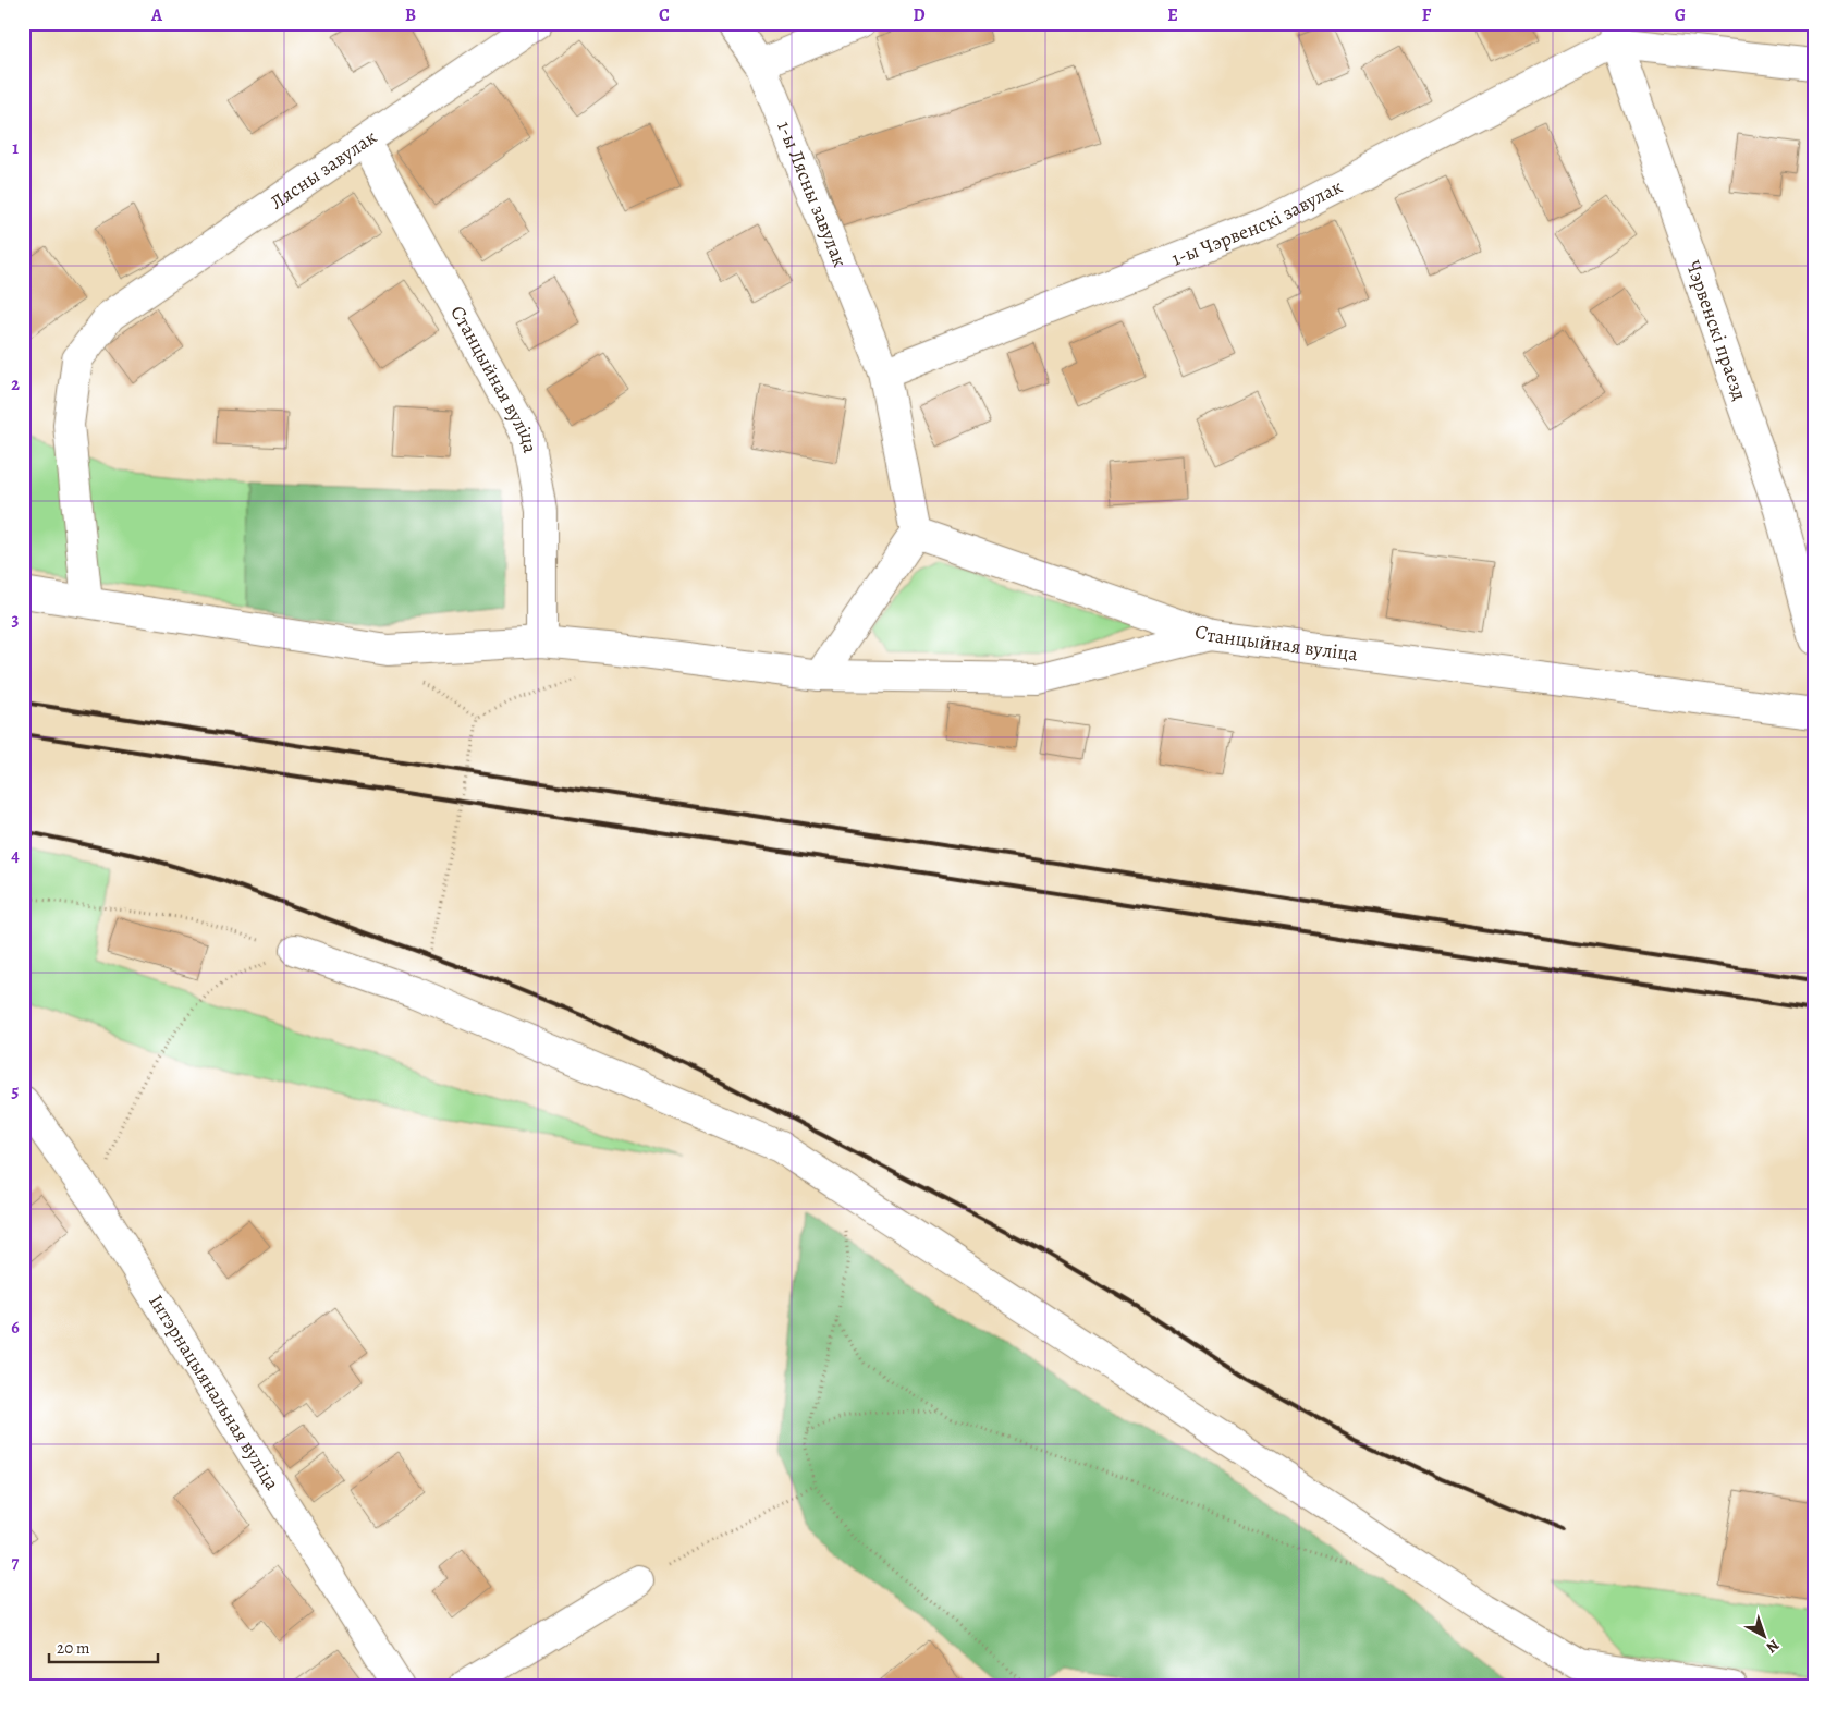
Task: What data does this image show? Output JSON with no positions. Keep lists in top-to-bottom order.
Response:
{
  "streets": {
    "street": [
      "Лясны завулак",
      "1-ы Лясны завулак",
      "1-ы Чэрвенскі завулак",
      "Чэрвенскі праезд",
      "Станцыйная вуліца",
      "Інтэрнацыянальная вуліца"
    ]
  },
  "crossings": [
    ["Лясны завулак", "Станцыйная вуліца"],
    ["1-ы Лясны завулак", "1-ы Чэрвенскі завулак"],
    ["1-ы Чэрвенскі завулак", "Чэрвенскі праезд"]
  ],
  "scale_bar": "20 m",
  "north": "bottom right",
  "grid": {
    "columns": [
      "A",
      "B",
      "C",
      "D",
      "E",
      "F",
      "G"
    ],
    "rows": [
      "1",
      "2",
      "3",
      "4",
      "5",
      "6",
      "7"
    ]
  }
}
